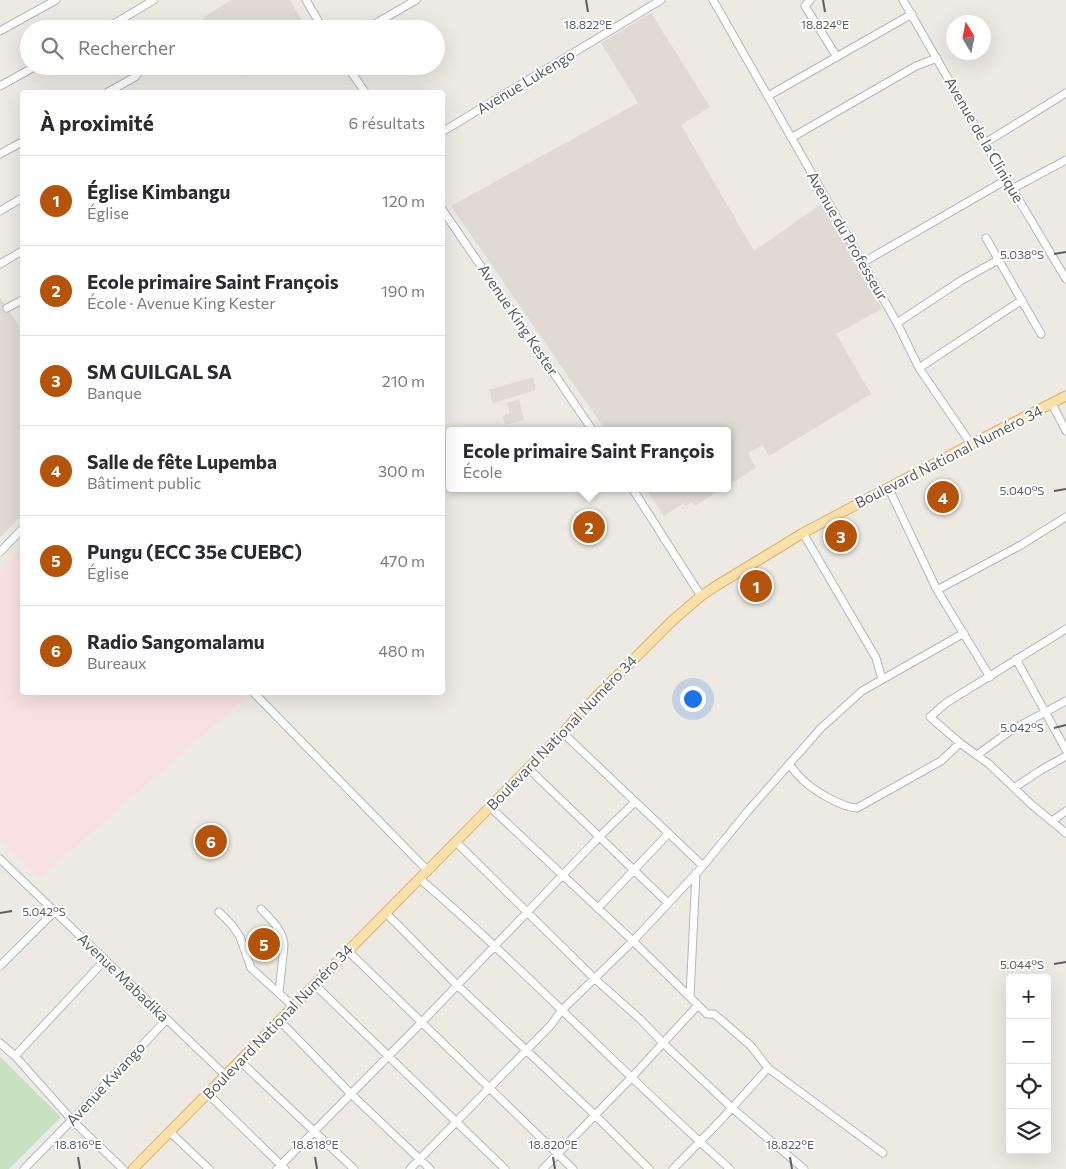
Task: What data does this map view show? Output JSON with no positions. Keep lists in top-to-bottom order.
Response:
{
  "streets": {
    "main road": ["Boulevard National Numéro 34"],
    "street": [
      "Avenue Lukengo",
      "Avenue de la Clinique",
      "Avenue du Professeur",
      "Avenue King Kester",
      "Avenue Mabadika",
      "Avenue Kwango"
    ]
  },
  "crossings": [
    ["Avenue du Professeur", "Boulevard National Numéro 34"],
    ["Boulevard National Numéro 34", "Avenue Mabadika"],
    ["Avenue Mabadika", "Avenue Kwango"]
  ],
  "north": "top",
  "page": {
    "search": "Rechercher",
    "heading": ["À proximité", "6 résultats"],
    "list": [
      {
        "mark": "1",
        "name": "Église Kimbangu",
        "note": "Église",
        "value": "120 m"
      },
      {
        "mark": "2",
        "name": "Ecole primaire Saint François",
        "note": "École · Avenue King Kester",
        "value": "190 m"
      },
      {
        "mark": "3",
        "name": "SM GUILGAL SA",
        "note": "Banque",
        "value": "210 m"
      },
      {
        "mark": "4",
        "name": "Salle de fête Lupemba",
        "note": "Bâtiment public",
        "value": "300 m"
      },
      {
        "mark": "5",
        "name": "Pungu (ECC 35e CUEBC)",
        "note": "Église",
        "value": "470 m"
      },
      {
        "mark": "6",
        "name": "Radio Sangomalamu",
        "note": "Bureaux",
        "value": "480 m"
      }
    ],
    "popup": ["Ecole primaire Saint François", "École"],
    "pins": [
      "4",
      "2",
      "3",
      "1",
      "6",
      "5"
    ],
    "map_buttons": ["+", "−"]
  },
  "coordinates": [
    "18.822°E",
    "18.824°E",
    "5.038°S",
    "5.040°S",
    "5.042°S",
    "5.044°S",
    "18.816°E",
    "18.818°E",
    "18.820°E"
  ]
}
